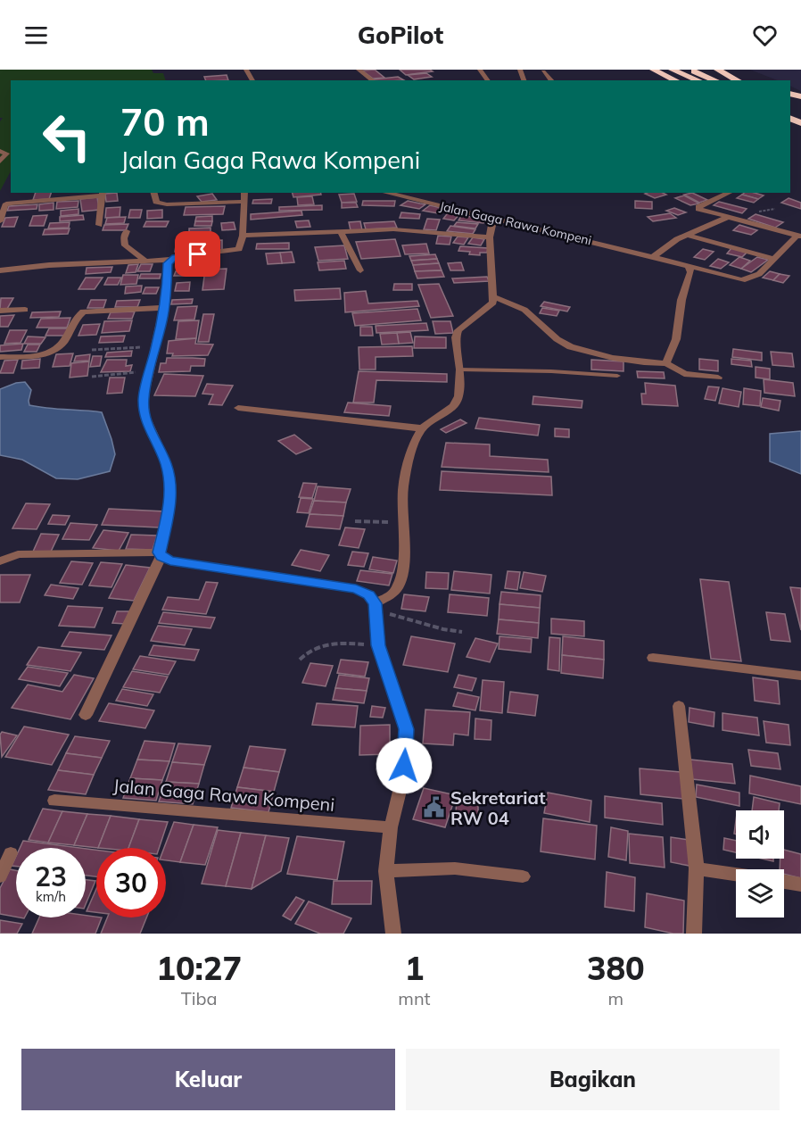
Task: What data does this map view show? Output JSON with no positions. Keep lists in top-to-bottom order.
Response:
{
  "streets": {
    "street": ["Jalan Gaga Rawa Kompeni"]
  },
  "places": {
    "public building": ["Sekretariat RW 04"]
  },
  "page": {
    "header": "GoPilot",
    "turn": ["70 m", "Jalan Gaga Rawa Kompeni"],
    "speed": "23 km/h",
    "limit": "30",
    "eta": [
      "10:27",
      "Tiba",
      "1",
      "mnt",
      "380",
      "m"
    ],
    "buttons": ["Keluar", "Bagikan"]
  }
}
